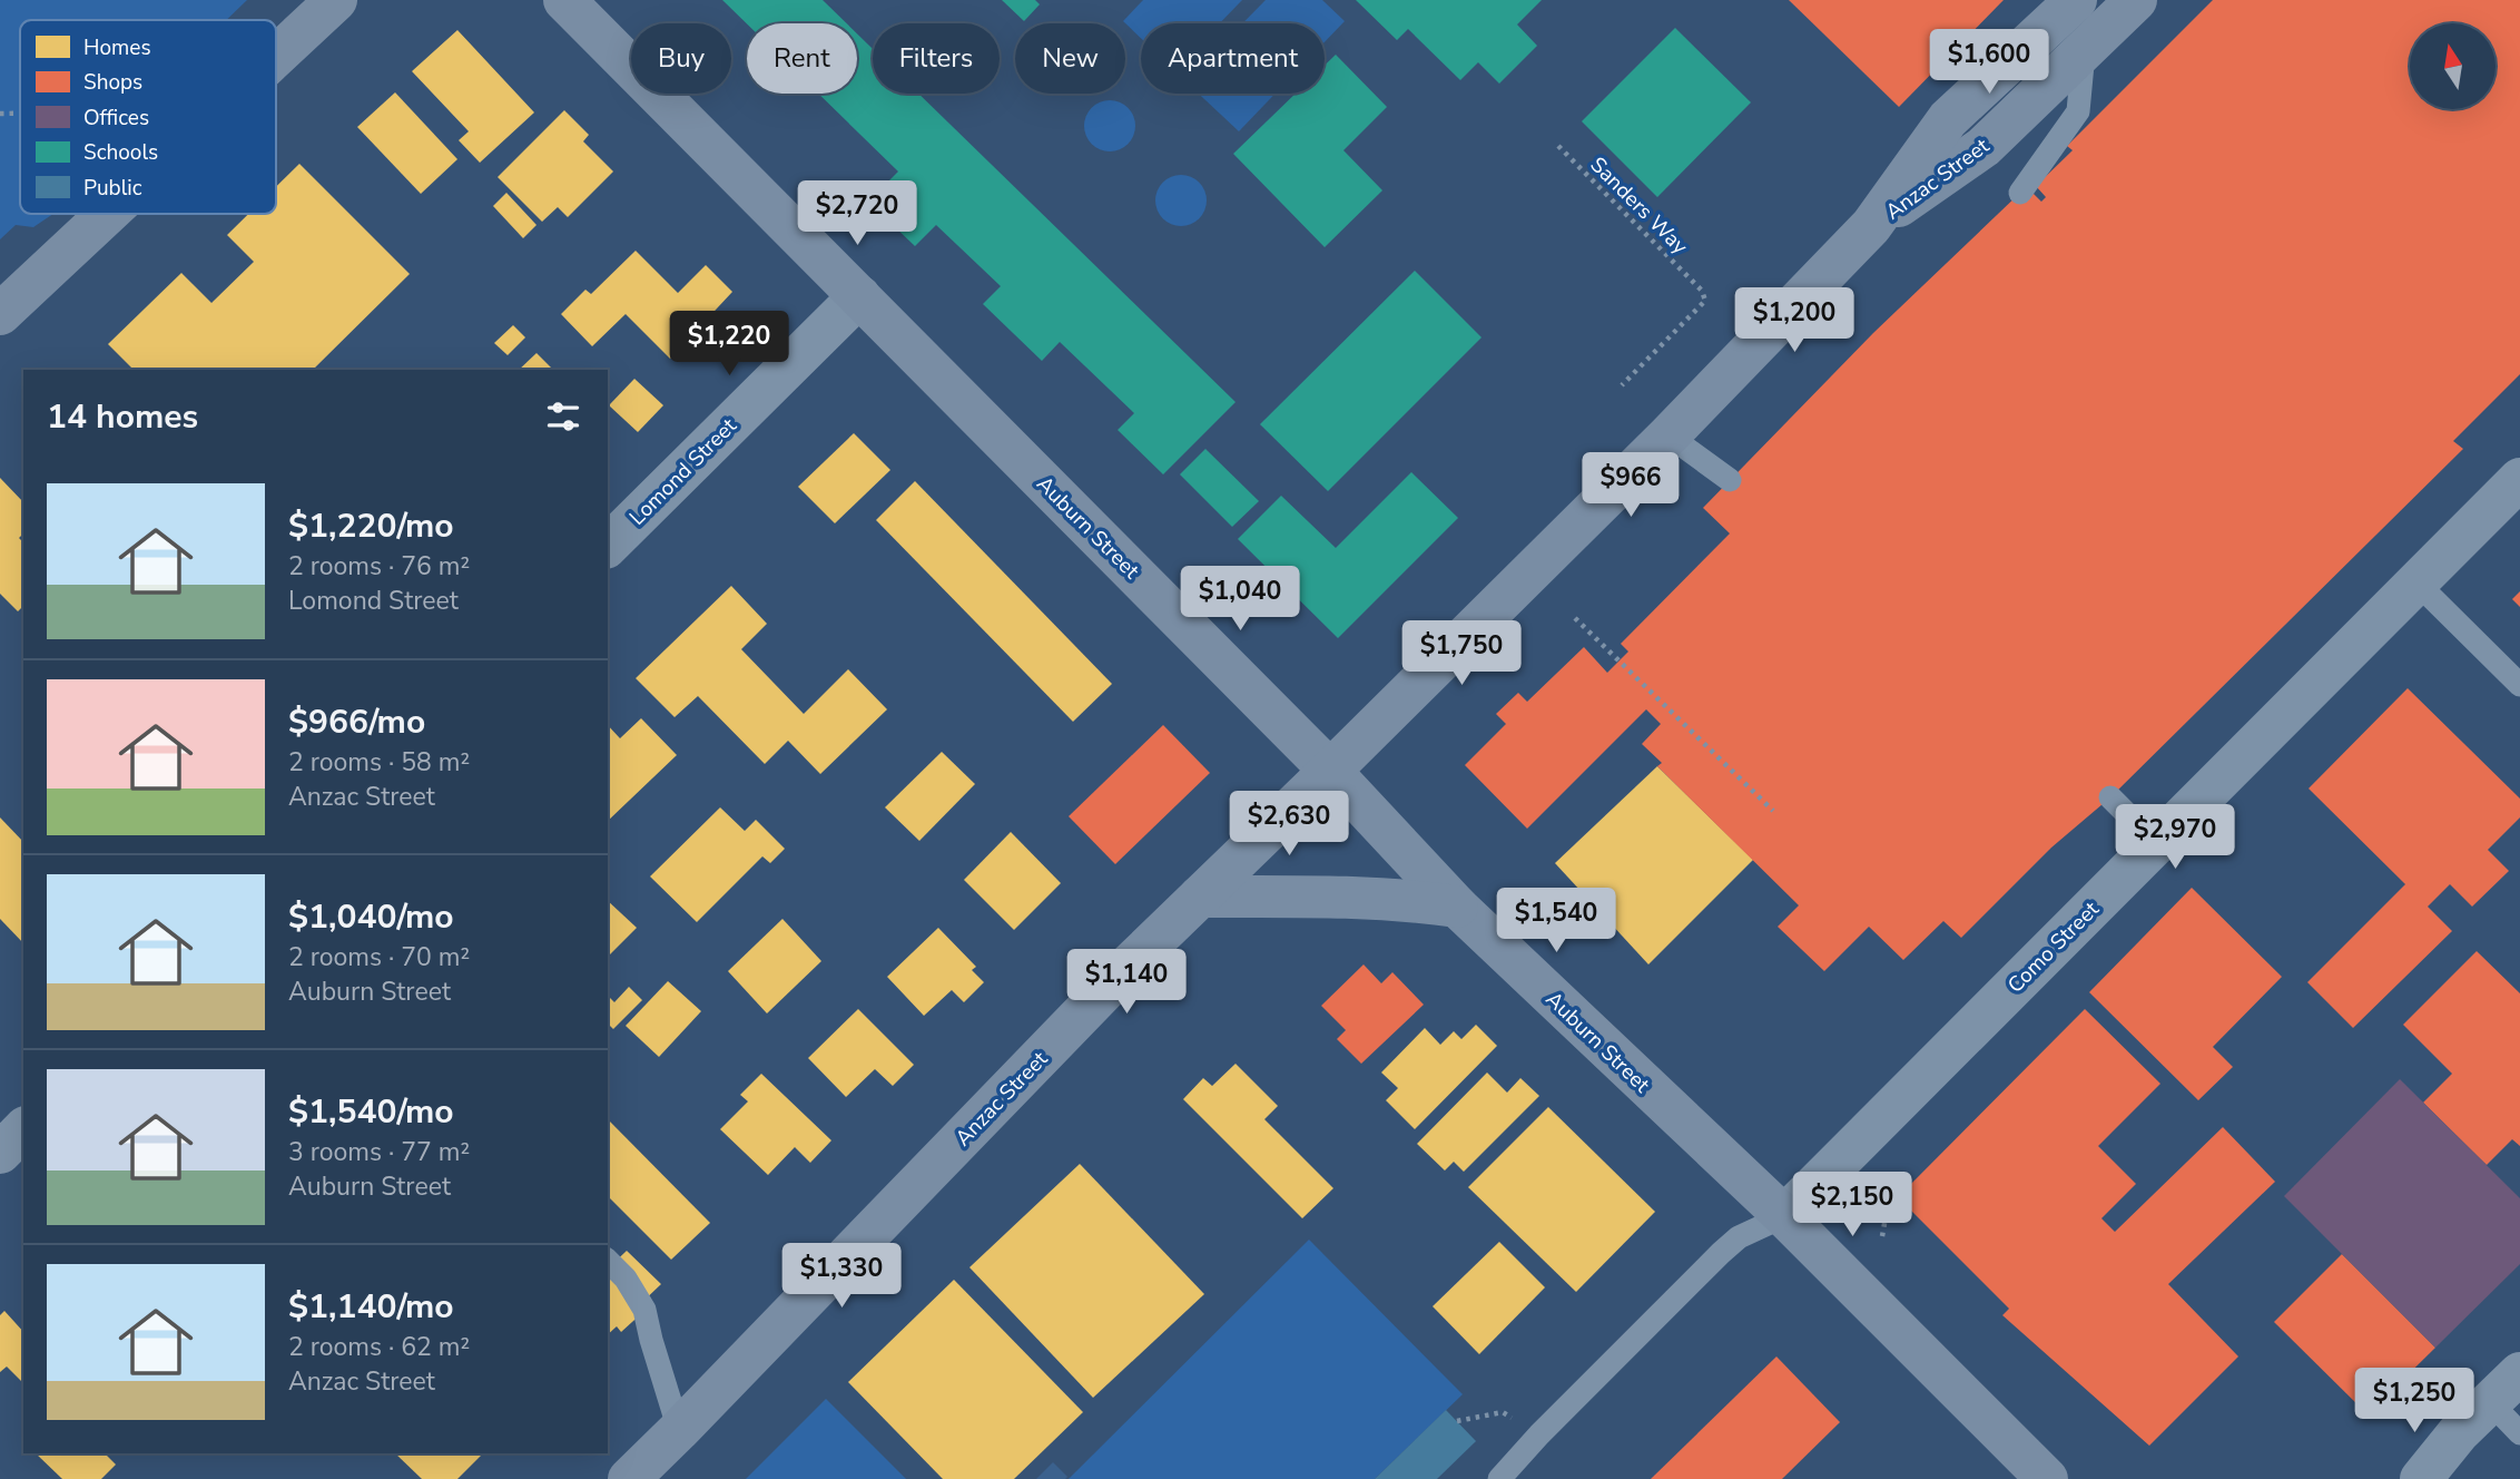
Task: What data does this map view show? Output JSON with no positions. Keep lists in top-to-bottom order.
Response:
{
  "streets": {
    "main road": ["Anzac Street", "Auburn Street"],
    "street": ["Lomond Street", "Como Street"],
    "path": ["Sanders Way"]
  },
  "crossings": [
    ["Anzac Street", "Auburn Street"],
    ["Lomond Street", "Auburn Street"],
    ["Auburn Street", "Como Street"]
  ],
  "legend": [
    "Homes",
    "Shops",
    "Offices",
    "Schools",
    "Public"
  ],
  "north": "top",
  "page": {
    "chip": [
      "Buy",
      "Rent",
      "Filters",
      "New",
      "Apartment"
    ],
    "price": [
      "$1,600",
      "$2,720",
      "$1,200",
      "$1,220",
      "$966",
      "$1,040",
      "$1,750",
      "$2,630",
      "$2,970",
      "$1,540",
      "$1,140",
      "$2,150",
      "$1,330",
      "$1,250"
    ],
    "heading": "14 homes",
    "list": [
      {
        "name": "$1,220/mo",
        "note": "2 rooms · 76 m² · Lomond Street"
      },
      {
        "name": "$966/mo",
        "note": "2 rooms · 58 m² · Anzac Street"
      },
      {
        "name": "$1,040/mo",
        "note": "2 rooms · 70 m² · Auburn Street"
      },
      {
        "name": "$1,540/mo",
        "note": "3 rooms · 77 m² · Auburn Street"
      },
      {
        "name": "$1,140/mo",
        "note": "2 rooms · 62 m² · Anzac Street"
      }
    ]
  }
}
